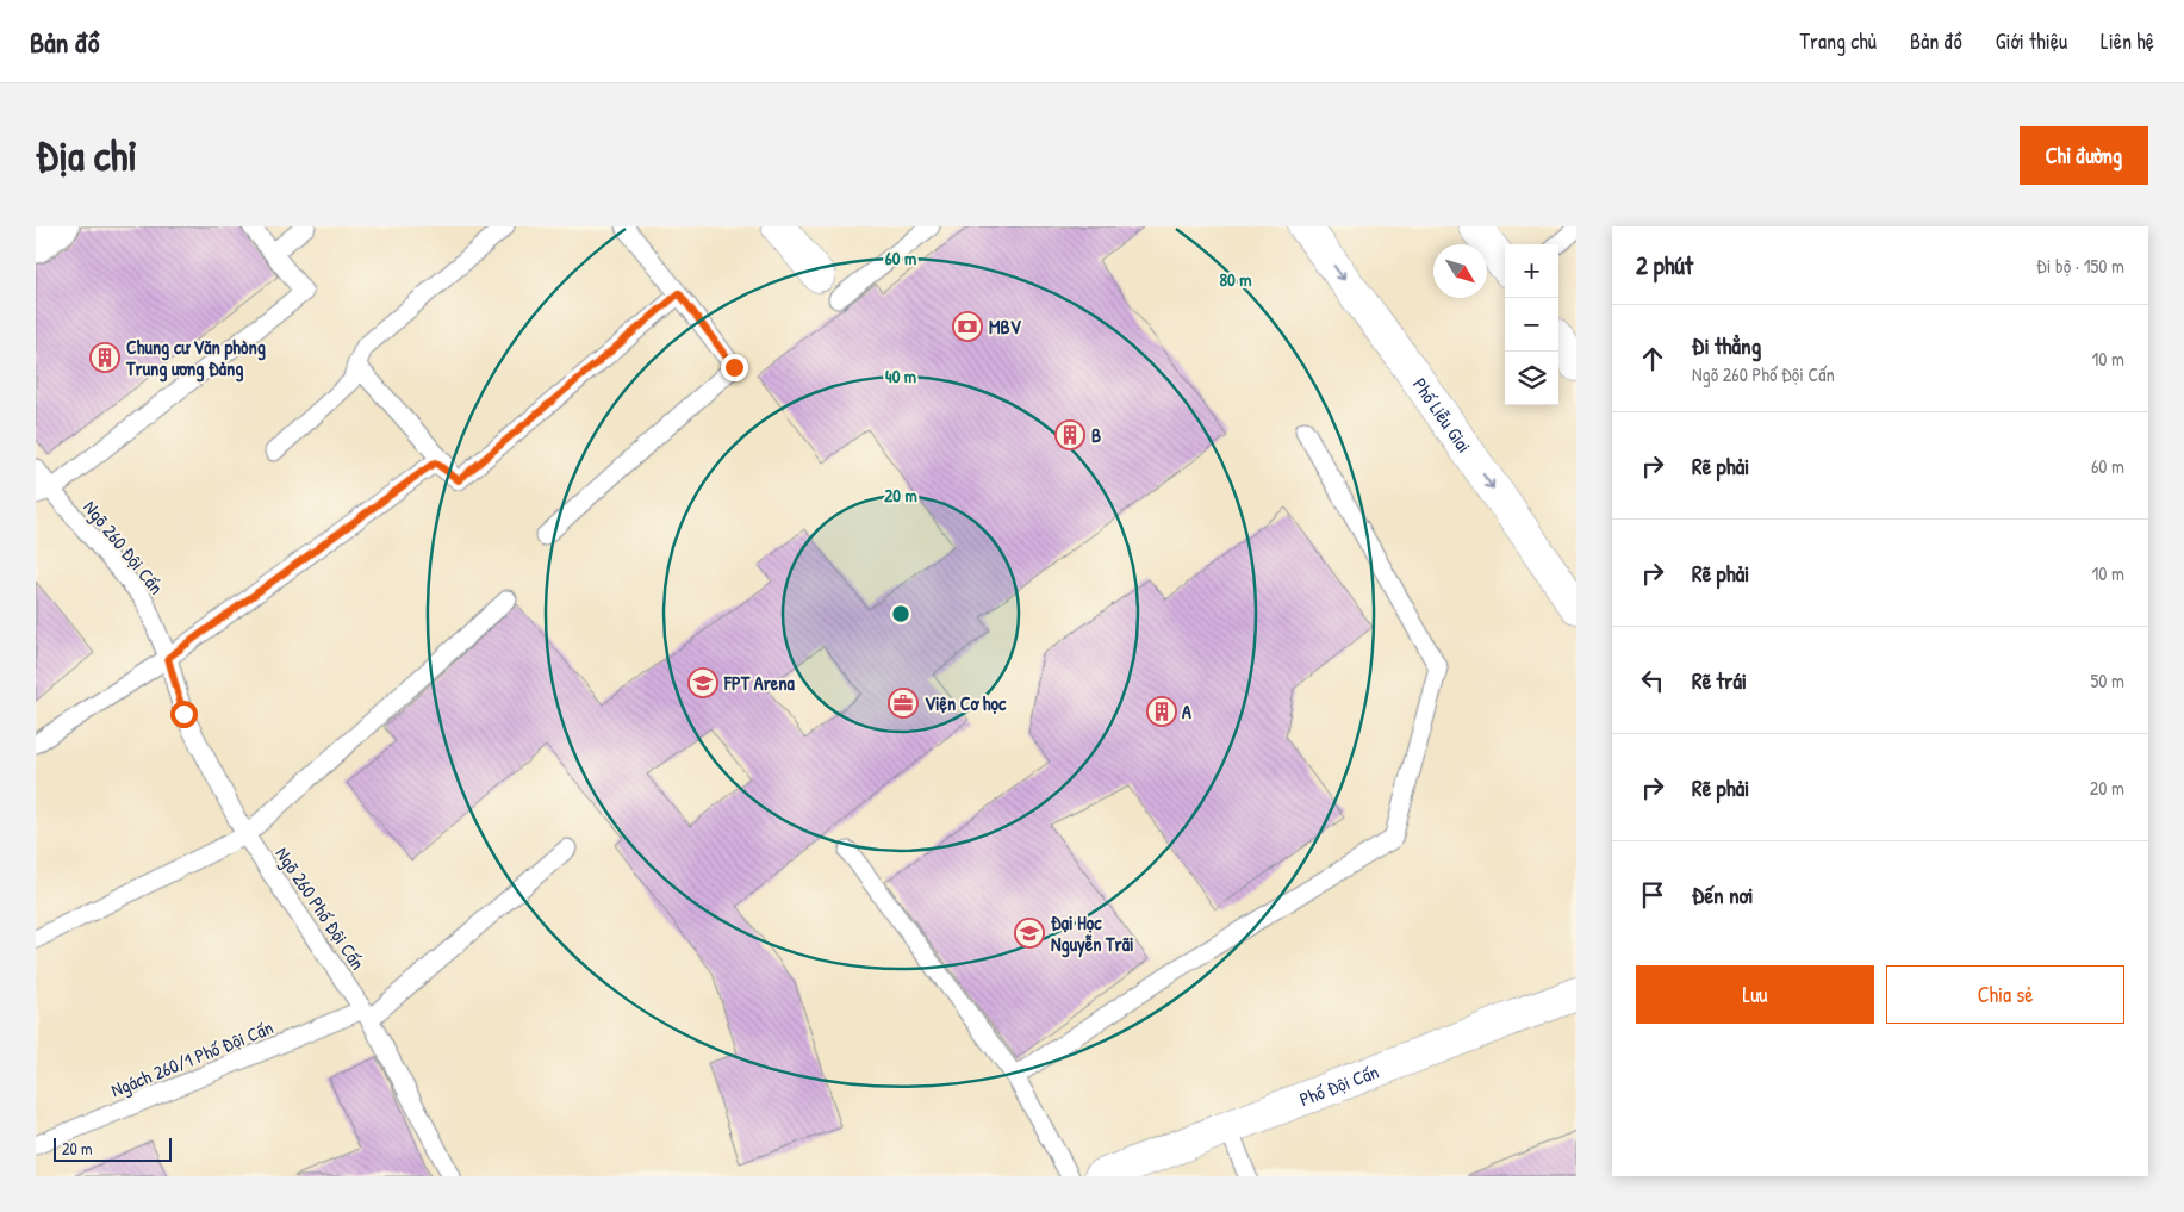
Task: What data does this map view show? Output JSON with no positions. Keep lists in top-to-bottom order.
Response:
{
  "streets": {
    "street": ["Phố Liễu Giai", "Phố Đội Cấn"],
    "lane": ["Ngõ 260 Đội Cấn", "Ngõ 260 Phố Đội Cấn", "Ngách 260/1 Phố Đội Cấn"]
  },
  "crossings": [
    ["Ngõ 260 Đội Cấn", "Ngõ 260 Phố Đội Cấn"],
    ["Ngõ 260 Phố Đội Cấn", "Ngách 260/1 Phố Đội Cấn"]
  ],
  "one_way": ["Phố Liễu Giai"],
  "places": {
    "bank": ["MBV"],
    "building": ["Chung cư Văn phòng Trung ương Đảng", "B", "A"],
    "school or university": ["FPT Arena", "Đại Học Nguyễn Trãi"],
    "office": ["Viện Cơ học"]
  },
  "scale_bar": "20 m",
  "north": "bottom right",
  "page": {
    "header": "Bản đồ",
    "nav": [
      "Trang chủ",
      "Bản đồ",
      "Giới thiệu",
      "Liên hệ"
    ],
    "buttons": [
      "Chỉ đường",
      ["Lưu", "Chia sẻ"]
    ],
    "title": "Địa chỉ",
    "heading": ["2 phút", "Đi bộ · 150 m"],
    "map_buttons": ["+", "−"],
    "list": [
      ["Đi thẳng", "Ngõ 260 Phố Đội Cấn", "10 m"],
      ["Rẽ phải", "60 m"],
      ["Rẽ phải", "10 m"],
      ["Rẽ trái", "50 m"],
      ["Rẽ phải", "20 m"],
      "Đến nơi"
    ],
    "scale": "20 m"
  },
  "rings": [
    "60 m",
    "80 m",
    "40 m",
    "20 m"
  ]
}
